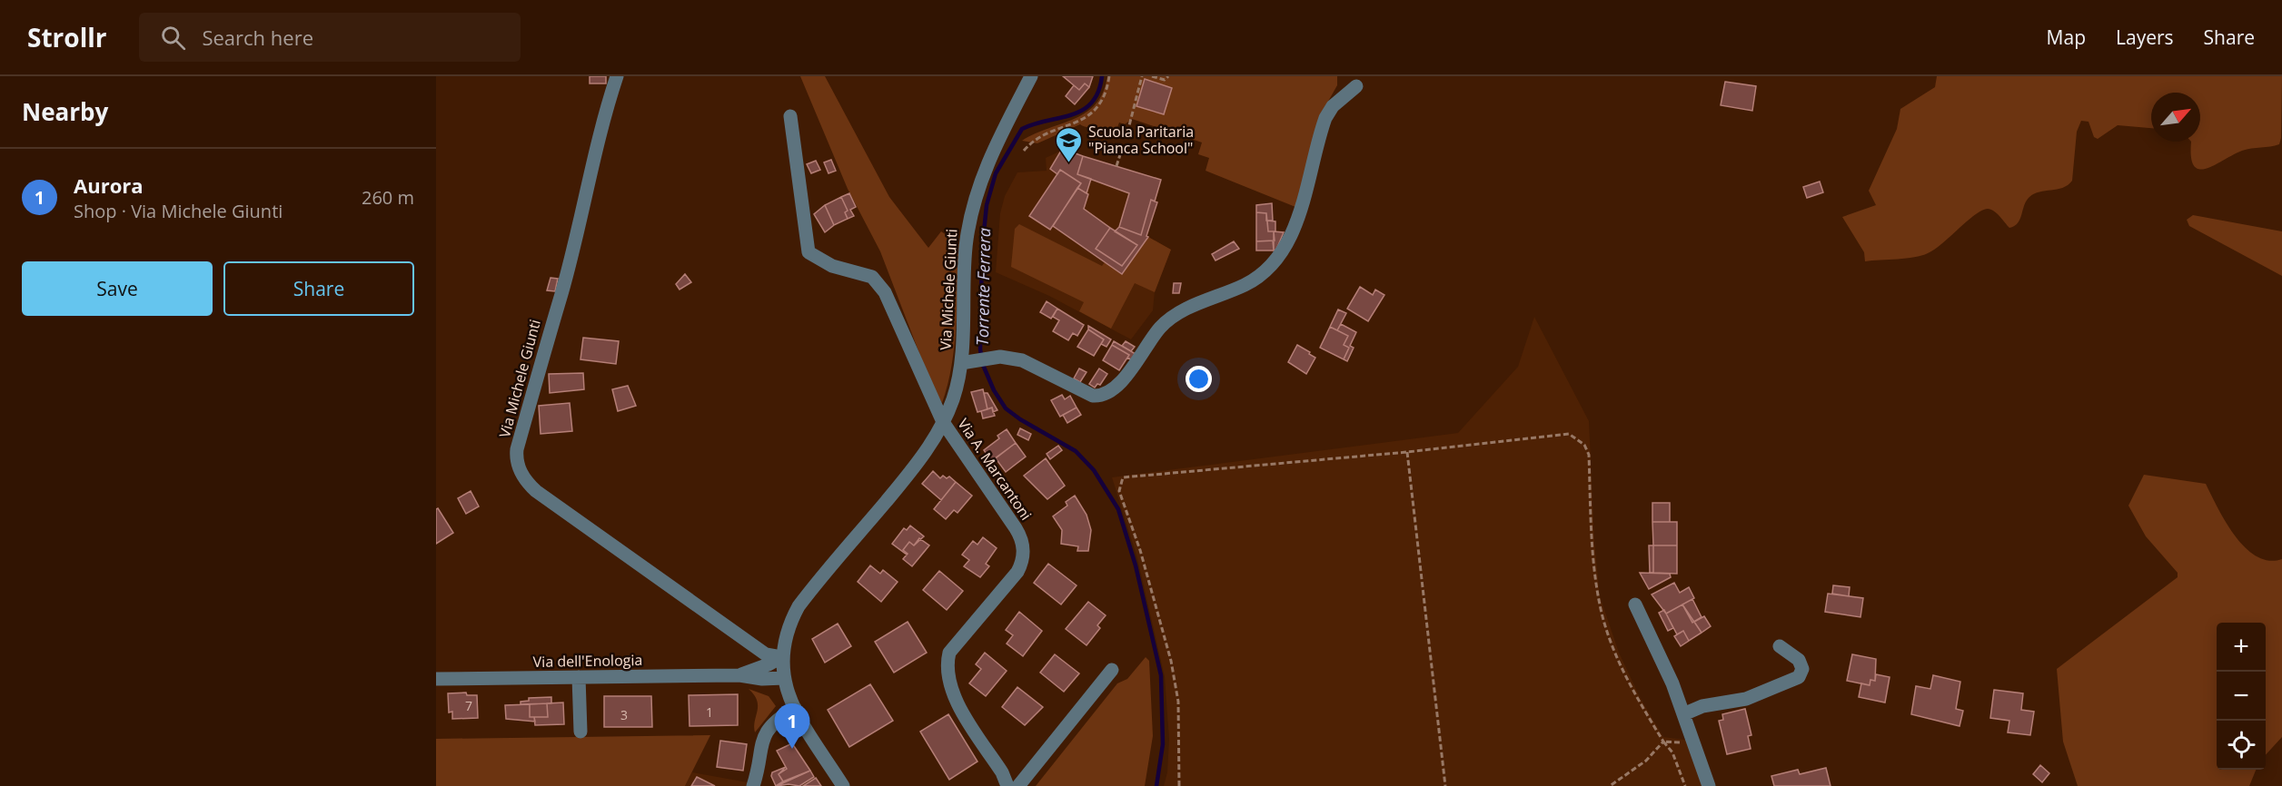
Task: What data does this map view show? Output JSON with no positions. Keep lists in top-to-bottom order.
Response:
{
  "streets": {
    "street": ["Via Michele Giunti", "Via A. Marcantoni", "Via dell'Enologia"]
  },
  "crossings": [
    ["Via Michele Giunti", "Via A. Marcantoni"],
    ["Via Michele Giunti", "Via dell'Enologia"]
  ],
  "water": ["Torrente Ferrera"],
  "places": {
    "school or university": ["Scuola Paritaria \"Pianca School\""]
  },
  "house_numbers": ["7", "1", "3"],
  "north": "top right",
  "page": {
    "header": "Strollr",
    "search": "Search here",
    "nav": ["Map", "Layers", "Share"],
    "heading": "Nearby",
    "list": [
      {
        "mark": "1",
        "name": "Aurora",
        "note": "Shop · Via Michele Giunti",
        "value": "260 m"
      }
    ],
    "buttons": ["Save", "Share"],
    "map_buttons": ["+", "−"],
    "pins": "1"
  }
}
